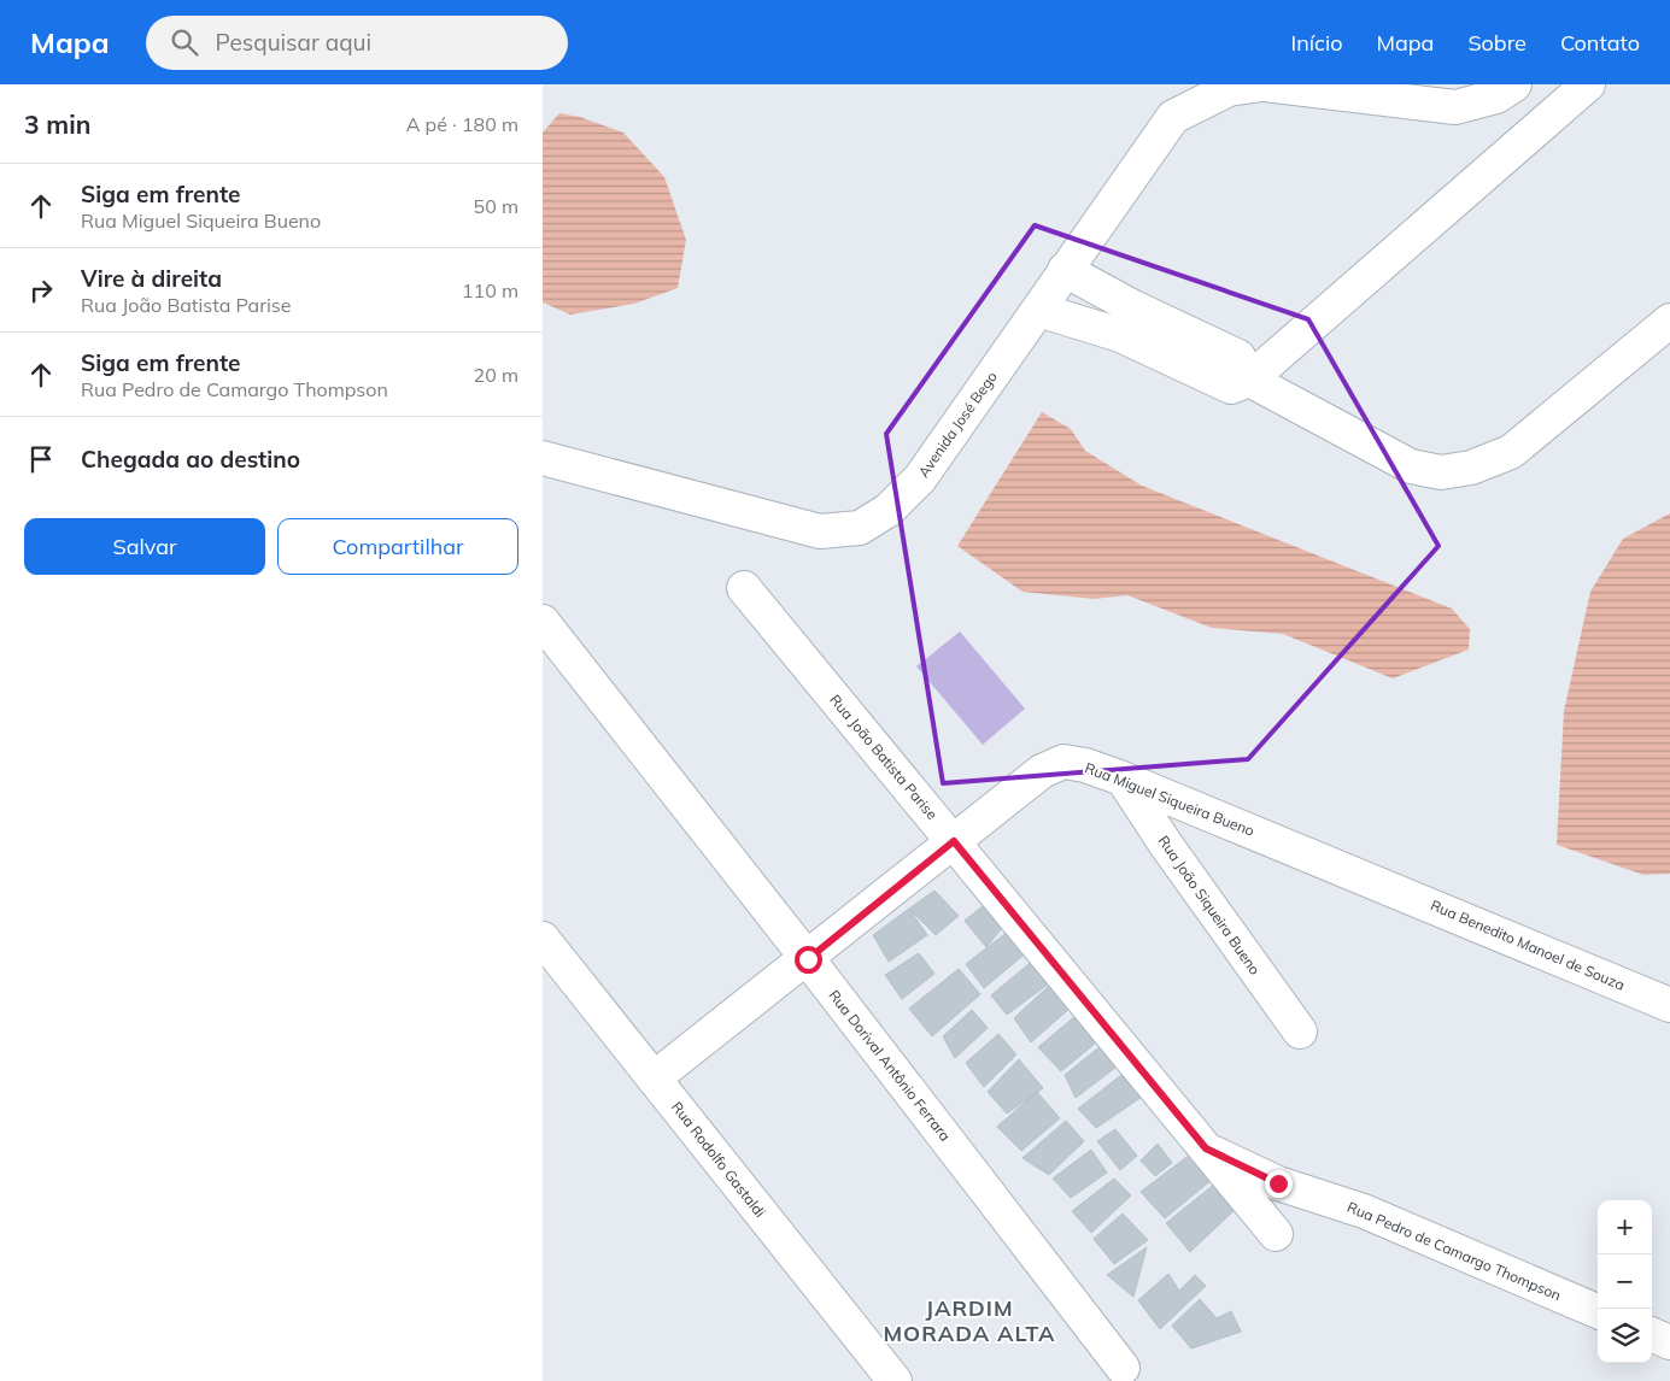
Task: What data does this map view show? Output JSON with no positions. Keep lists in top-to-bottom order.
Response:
{
  "streets": {
    "street": [
      "Avenida José Bego",
      "Rua João Batista Parise",
      "Rua Miguel Siqueira Bueno",
      "Rua João Siqueira Bueno",
      "Rua Benedito Manoel de Souza",
      "Rua Dorival Antônio Ferrara",
      "Rua Rodolfo Gastaldi",
      "Rua Pedro de Camargo Thompson"
    ]
  },
  "crossings": [
    ["Rua João Batista Parise", "Rua Miguel Siqueira Bueno"],
    ["Rua João Batista Parise", "Rua Pedro de Camargo Thompson"],
    ["Rua Miguel Siqueira Bueno", "Rua João Siqueira Bueno"],
    ["Rua Miguel Siqueira Bueno", "Rua Benedito Manoel de Souza"],
    ["Rua Miguel Siqueira Bueno", "Rua Dorival Antônio Ferrara"],
    ["Rua Miguel Siqueira Bueno", "Rua Rodolfo Gastaldi"]
  ],
  "districts": ["JARDIM MORADA ALTA"],
  "page": {
    "header": "Mapa",
    "search": "Pesquisar aqui",
    "nav": [
      "Início",
      "Mapa",
      "Sobre",
      "Contato"
    ],
    "heading": ["3 min", "A pé · 180 m"],
    "list": [
      ["Siga em frente", "Rua Miguel Siqueira Bueno", "50 m"],
      ["Vire à direita", "Rua João Batista Parise", "110 m"],
      ["Siga em frente", "Rua Pedro de Camargo Thompson", "20 m"],
      "Chegada ao destino"
    ],
    "buttons": ["Salvar", "Compartilhar"],
    "map_buttons": ["+", "−"]
  }
}
